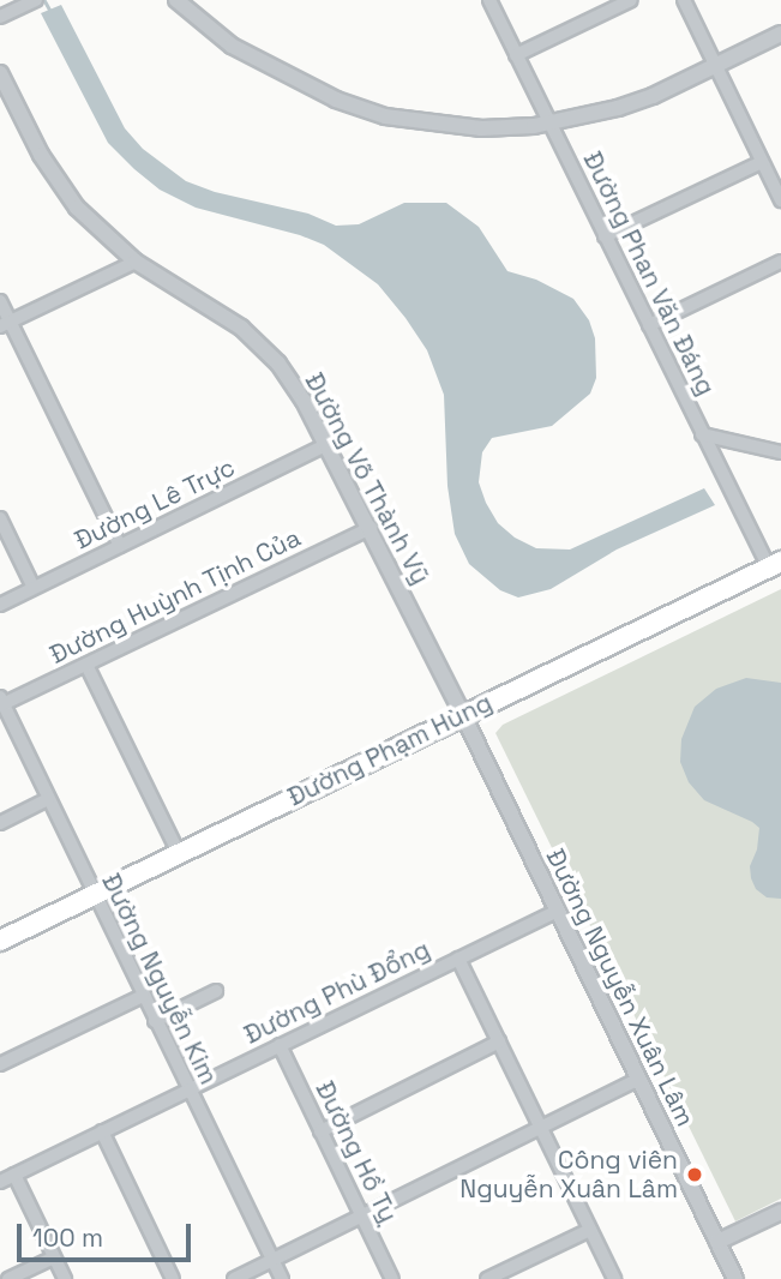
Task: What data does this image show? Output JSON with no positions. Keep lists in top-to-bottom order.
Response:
{
  "streets": {
    "main road": ["Đường Phạm Hùng"],
    "street": [
      "Đường Phan Văn Đáng",
      "Đường Võ Thành Vỹ",
      "Đường Lê Trực",
      "Đường Huỳnh Tịnh Của",
      "Đường Nguyễn Kim",
      "Đường Nguyễn Xuân Lâm",
      "Đường Phù Đổng",
      "Đường Hồ Tỵ"
    ]
  },
  "crossings": [
    ["Đường Phan Văn Đáng", "Đường Phạm Hùng"],
    ["Đường Võ Thành Vỹ", "Đường Lê Trực"],
    ["Đường Võ Thành Vỹ", "Đường Huỳnh Tịnh Của"],
    ["Đường Võ Thành Vỹ", "Đường Phạm Hùng"],
    ["Đường Võ Thành Vỹ", "Đường Nguyễn Xuân Lâm"],
    ["Đường Huỳnh Tịnh Của", "Đường Nguyễn Kim"],
    ["Đường Phạm Hùng", "Đường Nguyễn Kim"],
    ["Đường Phạm Hùng", "Đường Nguyễn Xuân Lâm"],
    ["Đường Nguyễn Kim", "Đường Phù Đổng"],
    ["Đường Nguyễn Xuân Lâm", "Đường Phù Đổng"],
    ["Đường Phù Đổng", "Đường Hồ Tỵ"]
  ],
  "places": ["Công viên Nguyễn Xuân Lâm"],
  "scale_bar": "100 m"
}
